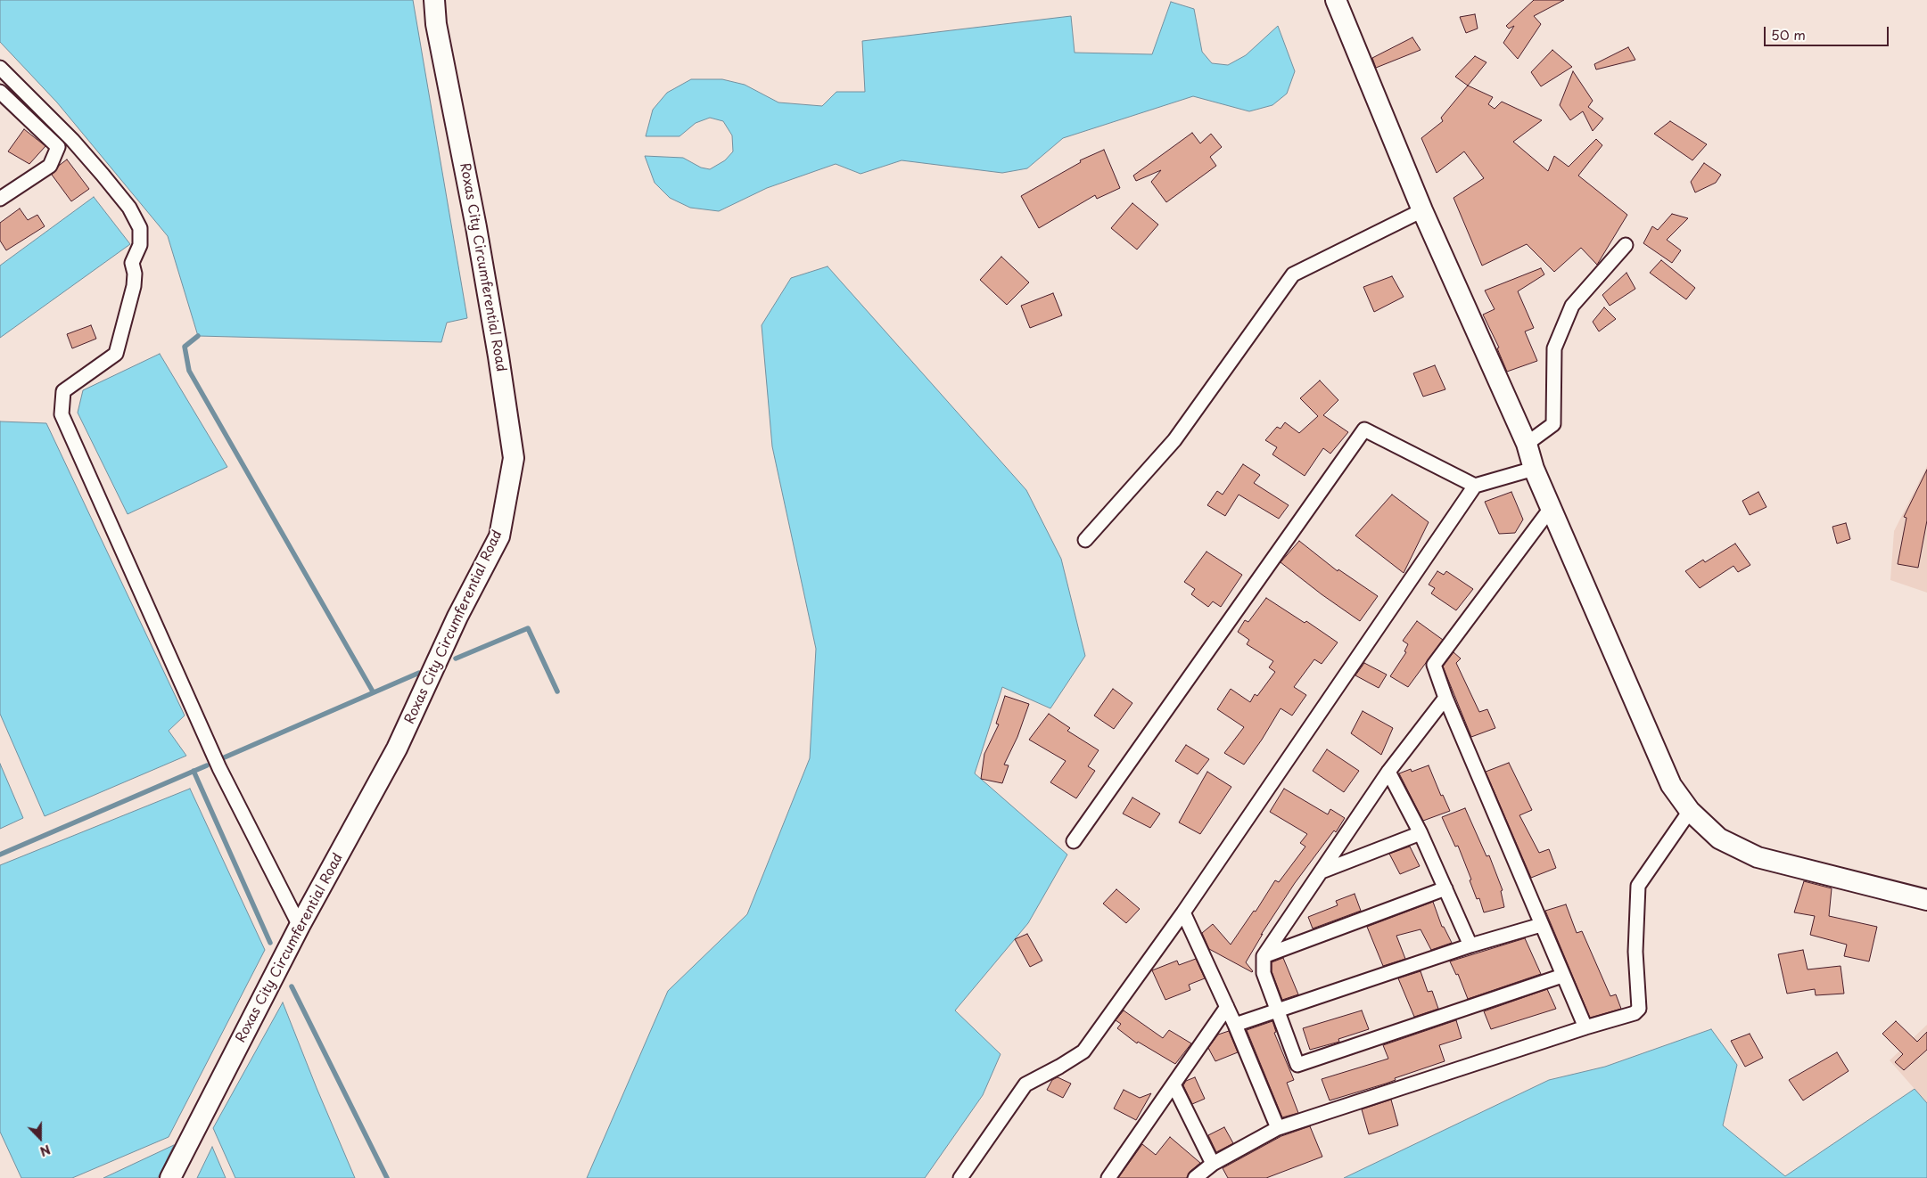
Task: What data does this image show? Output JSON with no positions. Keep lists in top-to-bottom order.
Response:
{
  "streets": {
    "main road": ["Roxas City Circumferential Road"]
  },
  "scale_bar": "50 m",
  "north": "bottom"
}
